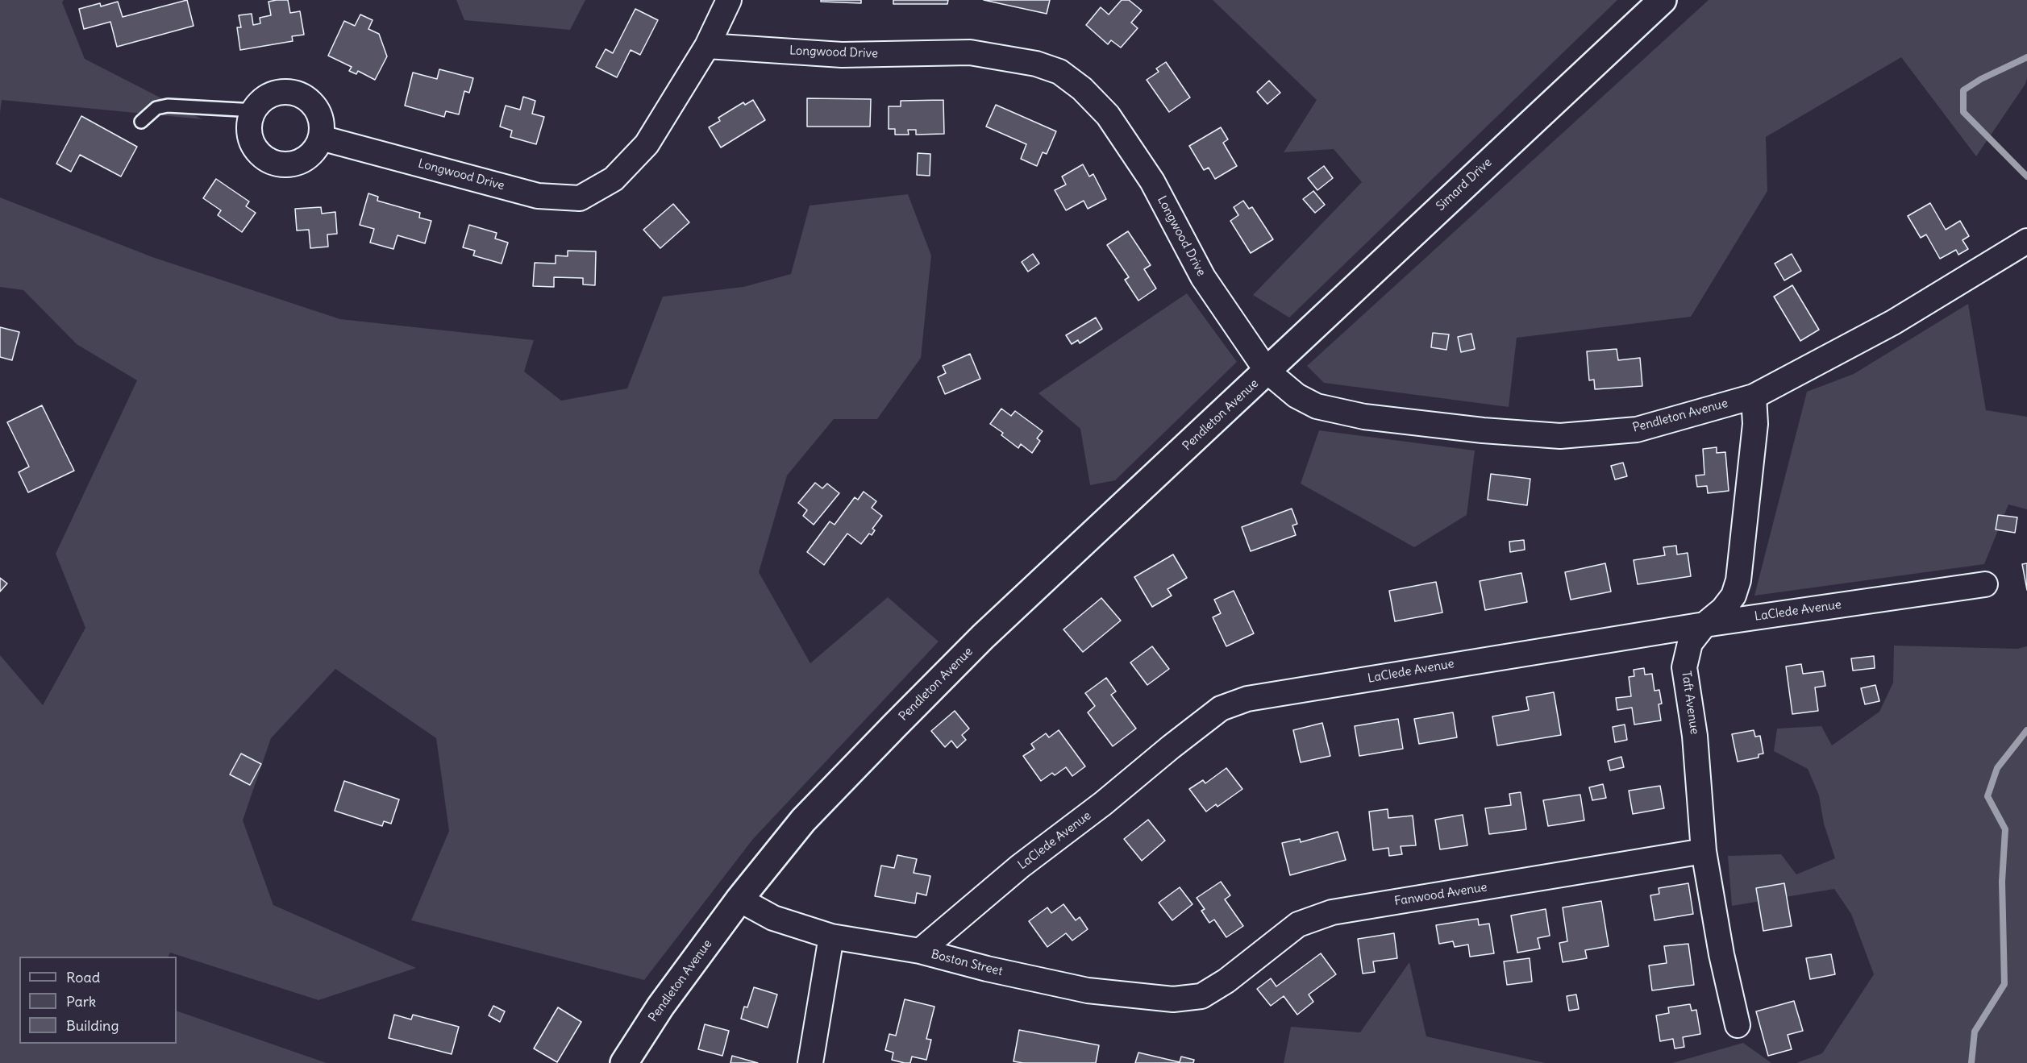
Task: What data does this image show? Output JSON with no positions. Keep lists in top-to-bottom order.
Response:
{
  "streets": {
    "street": [
      "Longwood Drive",
      "Simard Drive",
      "Pendleton Avenue",
      "LaClede Avenue",
      "Taft Avenue",
      "Fanwood Avenue",
      "Boston Street"
    ]
  },
  "crossings": [
    ["Longwood Drive", "Simard Drive"],
    ["Longwood Drive", "Pendleton Avenue"],
    ["Simard Drive", "Pendleton Avenue"],
    ["Pendleton Avenue", "Taft Avenue"],
    ["Pendleton Avenue", "Boston Street"],
    ["LaClede Avenue", "Taft Avenue"],
    ["LaClede Avenue", "Boston Street"],
    ["Taft Avenue", "Fanwood Avenue"],
    ["Fanwood Avenue", "Boston Street"]
  ],
  "legend": ["Road", "Park", "Building"]
}
